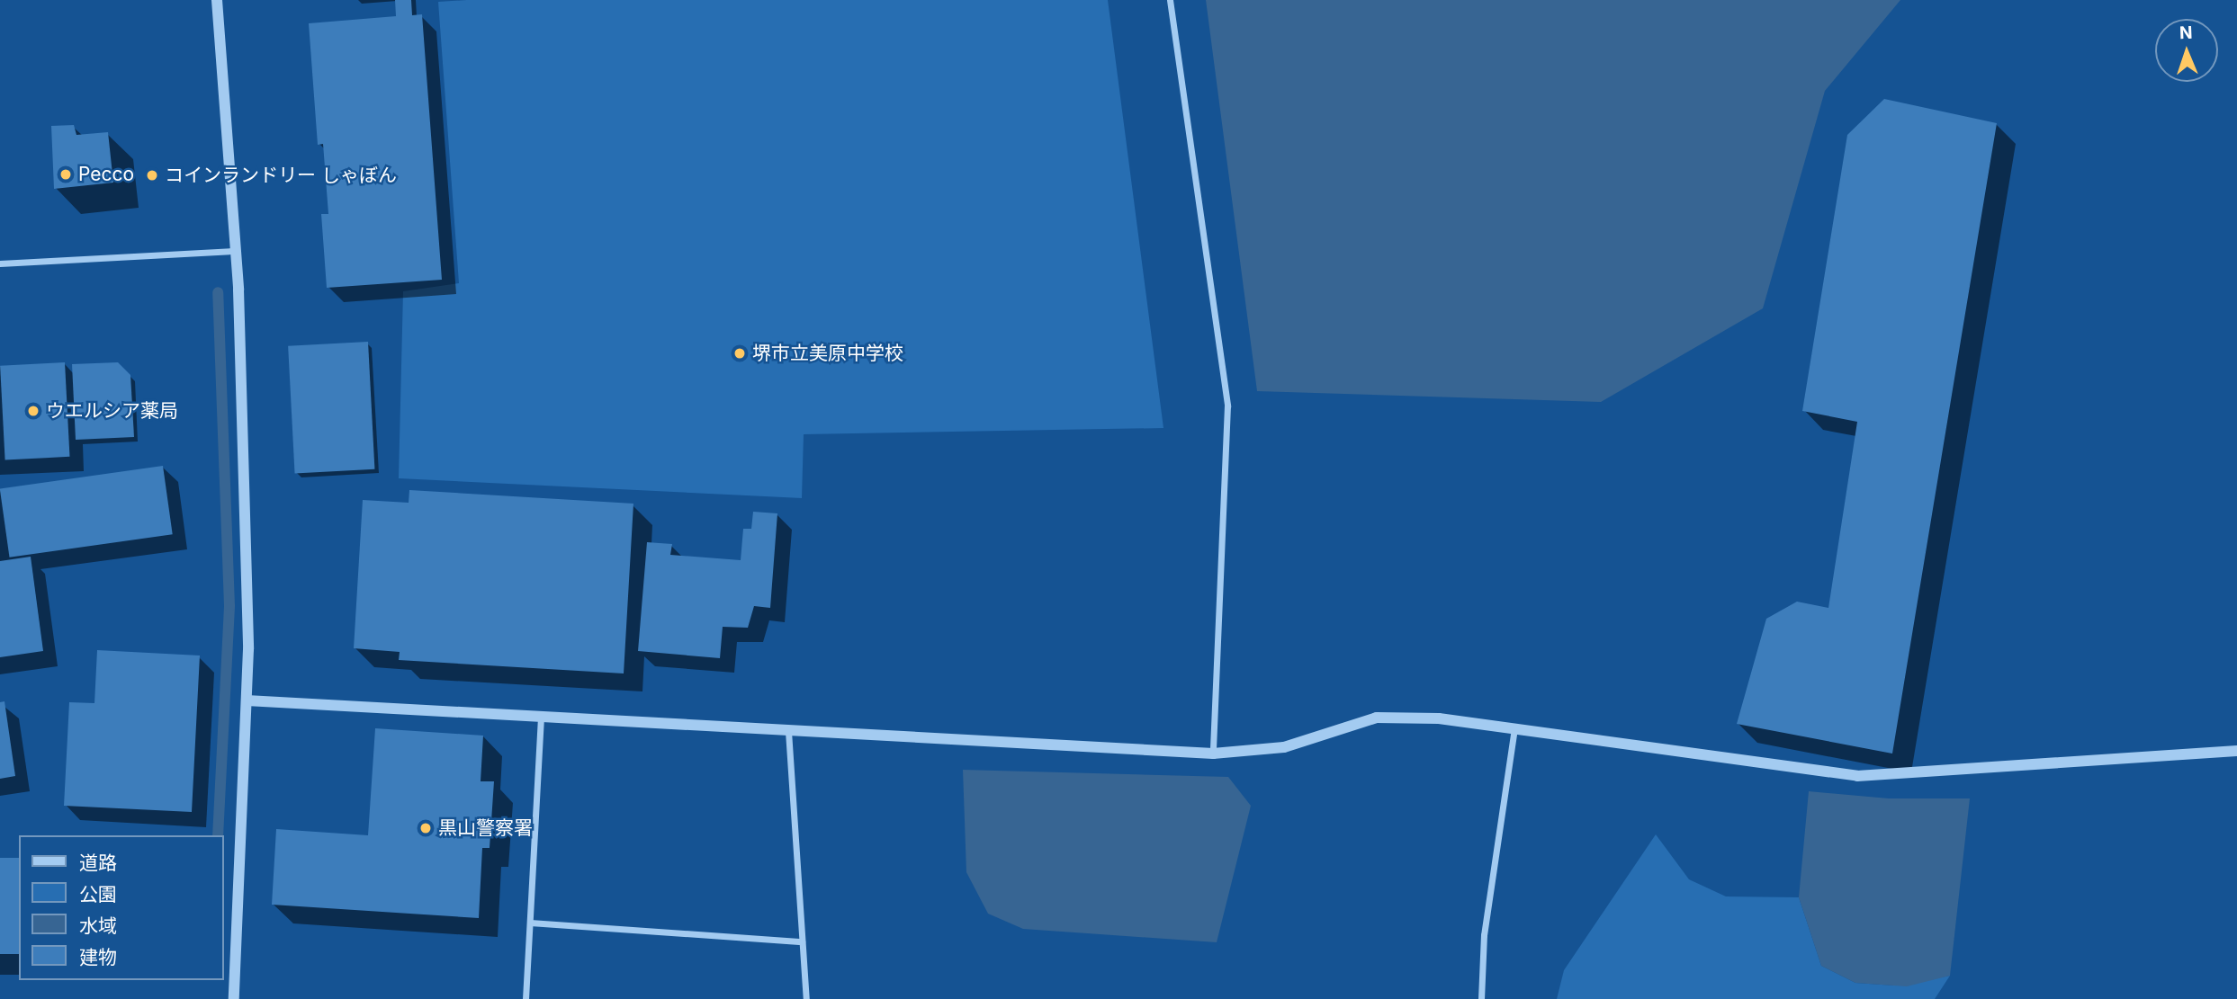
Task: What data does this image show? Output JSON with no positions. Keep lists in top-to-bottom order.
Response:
{
  "places": [
    "Pecco",
    "コインランドリー しゃぼん",
    "堺市立美原中学校",
    "ウエルシア薬局",
    "黒山警察署"
  ],
  "legend": [
    "道路",
    "公園",
    "水域",
    "建物"
  ],
  "north": "top"
}
